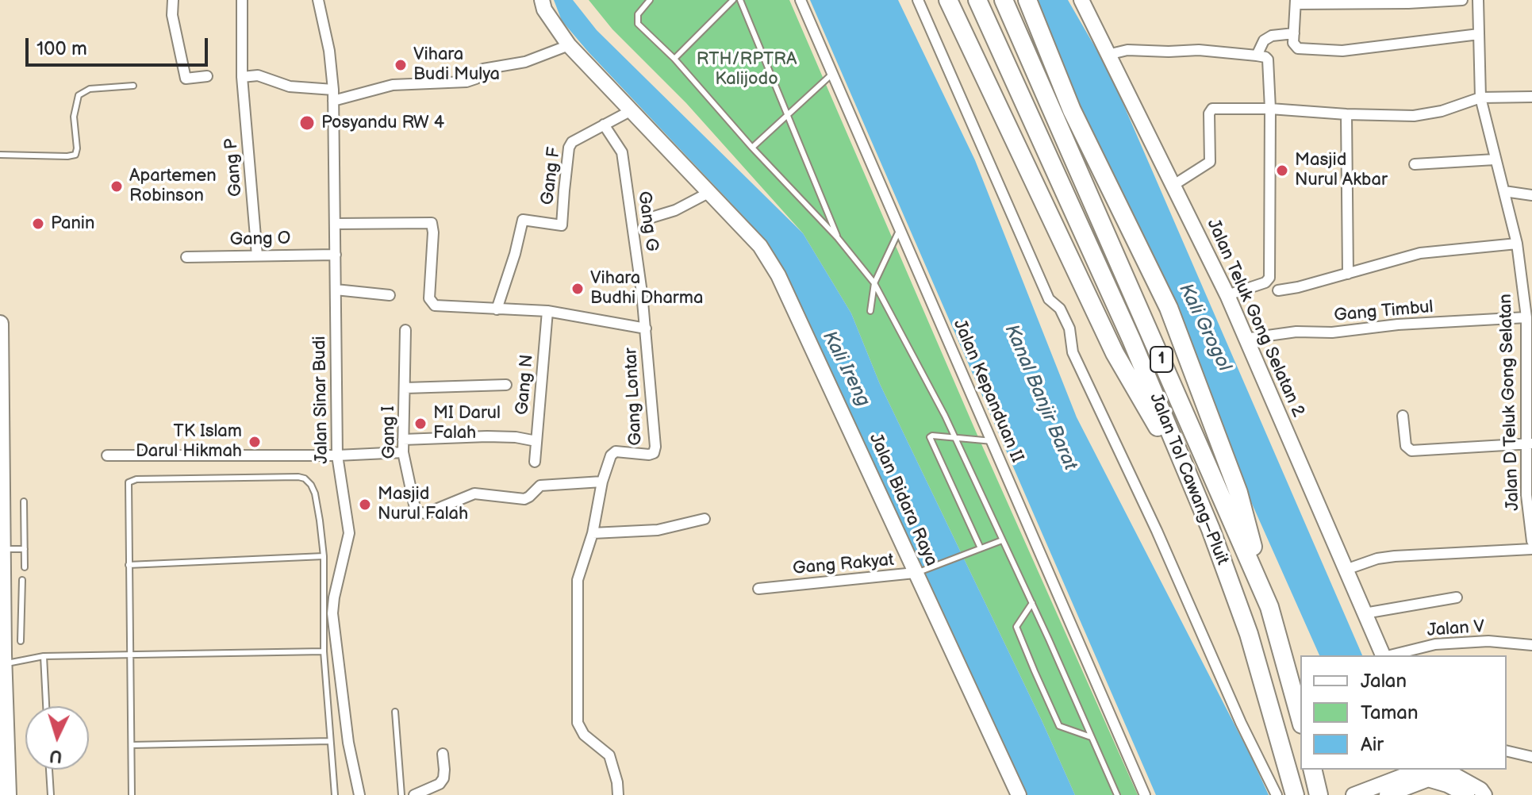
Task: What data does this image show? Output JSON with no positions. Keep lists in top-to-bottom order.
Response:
{
  "streets": {
    "highway": ["1", "Jalan Tol Cawang–Pluit"],
    "street": [
      "Gang P",
      "Gang F",
      "Gang G",
      "Gang O",
      "Gang Timbul",
      "Jalan Teluk Gong Selatan 2",
      "Gang N",
      "Jalan Kepanduan II",
      "Gang Lontar",
      "Jalan Sinar Budi",
      "Jalan D Teluk Gong Selatan",
      "Gang I",
      "Jalan Bidara Raya",
      "Gang Rakyat",
      "Jalan V"
    ]
  },
  "crossings": [
    ["Gang P", "Gang O"],
    ["Gang F", "Gang G"],
    ["Gang F", "Gang Lontar"],
    ["Gang F", "Jalan Bidara Raya"],
    ["Gang G", "Gang Lontar"],
    ["Gang O", "Jalan Sinar Budi"],
    ["Gang Timbul", "Jalan Teluk Gong Selatan 2"],
    ["Gang Timbul", "Jalan D Teluk Gong Selatan"],
    ["Gang N", "Gang Lontar"],
    ["Gang Lontar", "Jalan Sinar Budi"],
    ["Gang Lontar", "Gang I"],
    ["Jalan Bidara Raya", "Gang Rakyat"]
  ],
  "water": ["Kali Grogol", "Kali Ireng", "Kanal Banjir Barat"],
  "parks": ["RTH/RPTRA Kalijodo"],
  "places": [
    "Vihara Budi Mulya",
    "Posyandu RW 4",
    "Masjid Nurul Akbar",
    "Apartemen Robinson",
    "Panin",
    "Vihara Budhi Dharma",
    "MI Darul Falah",
    "TK Islam Darul Hikmah",
    "Masjid Nurul Falah"
  ],
  "legend": ["Jalan", "Taman", "Air"],
  "scale_bar": "100 m",
  "north": "bottom"
}
